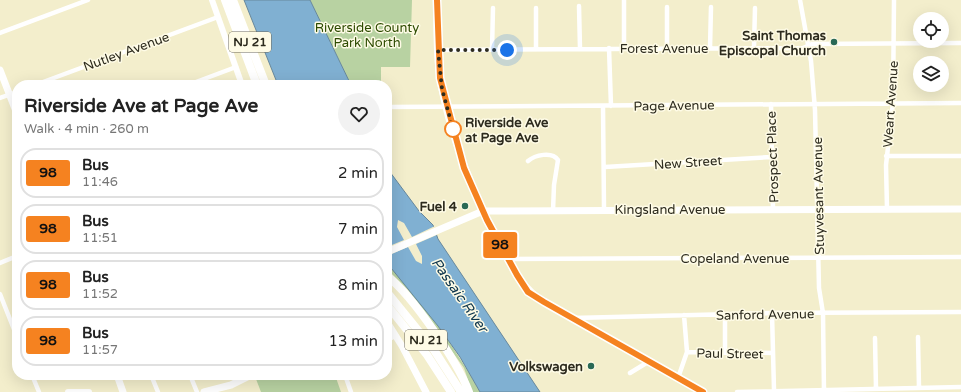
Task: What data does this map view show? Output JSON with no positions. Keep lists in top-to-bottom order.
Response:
{
  "streets": {
    "highway": ["NJ 21"],
    "main road": ["Kingsland Avenue"],
    "street": [
      "Forest Avenue",
      "Nutley Avenue",
      "Weart Avenue",
      "Page Avenue",
      "Prospect Place",
      "New Street",
      "Stuyvesant Avenue",
      "Copeland Avenue",
      "Sanford Avenue",
      "Paul Street"
    ]
  },
  "crossings": [
    ["Forest Avenue", "Weart Avenue"],
    ["Forest Avenue", "Stuyvesant Avenue"],
    ["Weart Avenue", "Page Avenue"],
    ["Weart Avenue", "Kingsland Avenue"],
    ["Page Avenue", "Prospect Place"],
    ["Page Avenue", "Stuyvesant Avenue"],
    ["Prospect Place", "New Street"],
    ["Prospect Place", "Kingsland Avenue"],
    ["Stuyvesant Avenue", "Kingsland Avenue"],
    ["Stuyvesant Avenue", "Copeland Avenue"],
    ["Stuyvesant Avenue", "Sanford Avenue"]
  ],
  "water": ["Passaic River"],
  "parks": ["Riverside County Park North"],
  "places": [
    "Saint Thomas Episcopal Church",
    "Riverside Ave at Page Ave",
    "Fuel 4",
    "Volkswagen"
  ],
  "lines": ["bus line 98"],
  "page": {
    "on_map": "98",
    "heading": ["Riverside Ave at Page Ave", "Walk · 4 min · 260 m"],
    "list": [
      {
        "mark": "98",
        "name": "Bus",
        "note": "11:46",
        "value": "2 min"
      },
      {
        "mark": "98",
        "name": "Bus",
        "note": "11:51",
        "value": "7 min"
      },
      {
        "mark": "98",
        "name": "Bus",
        "note": "11:52",
        "value": "8 min"
      },
      {
        "mark": "98",
        "name": "Bus",
        "note": "11:57",
        "value": "13 min"
      }
    ]
  }
}
